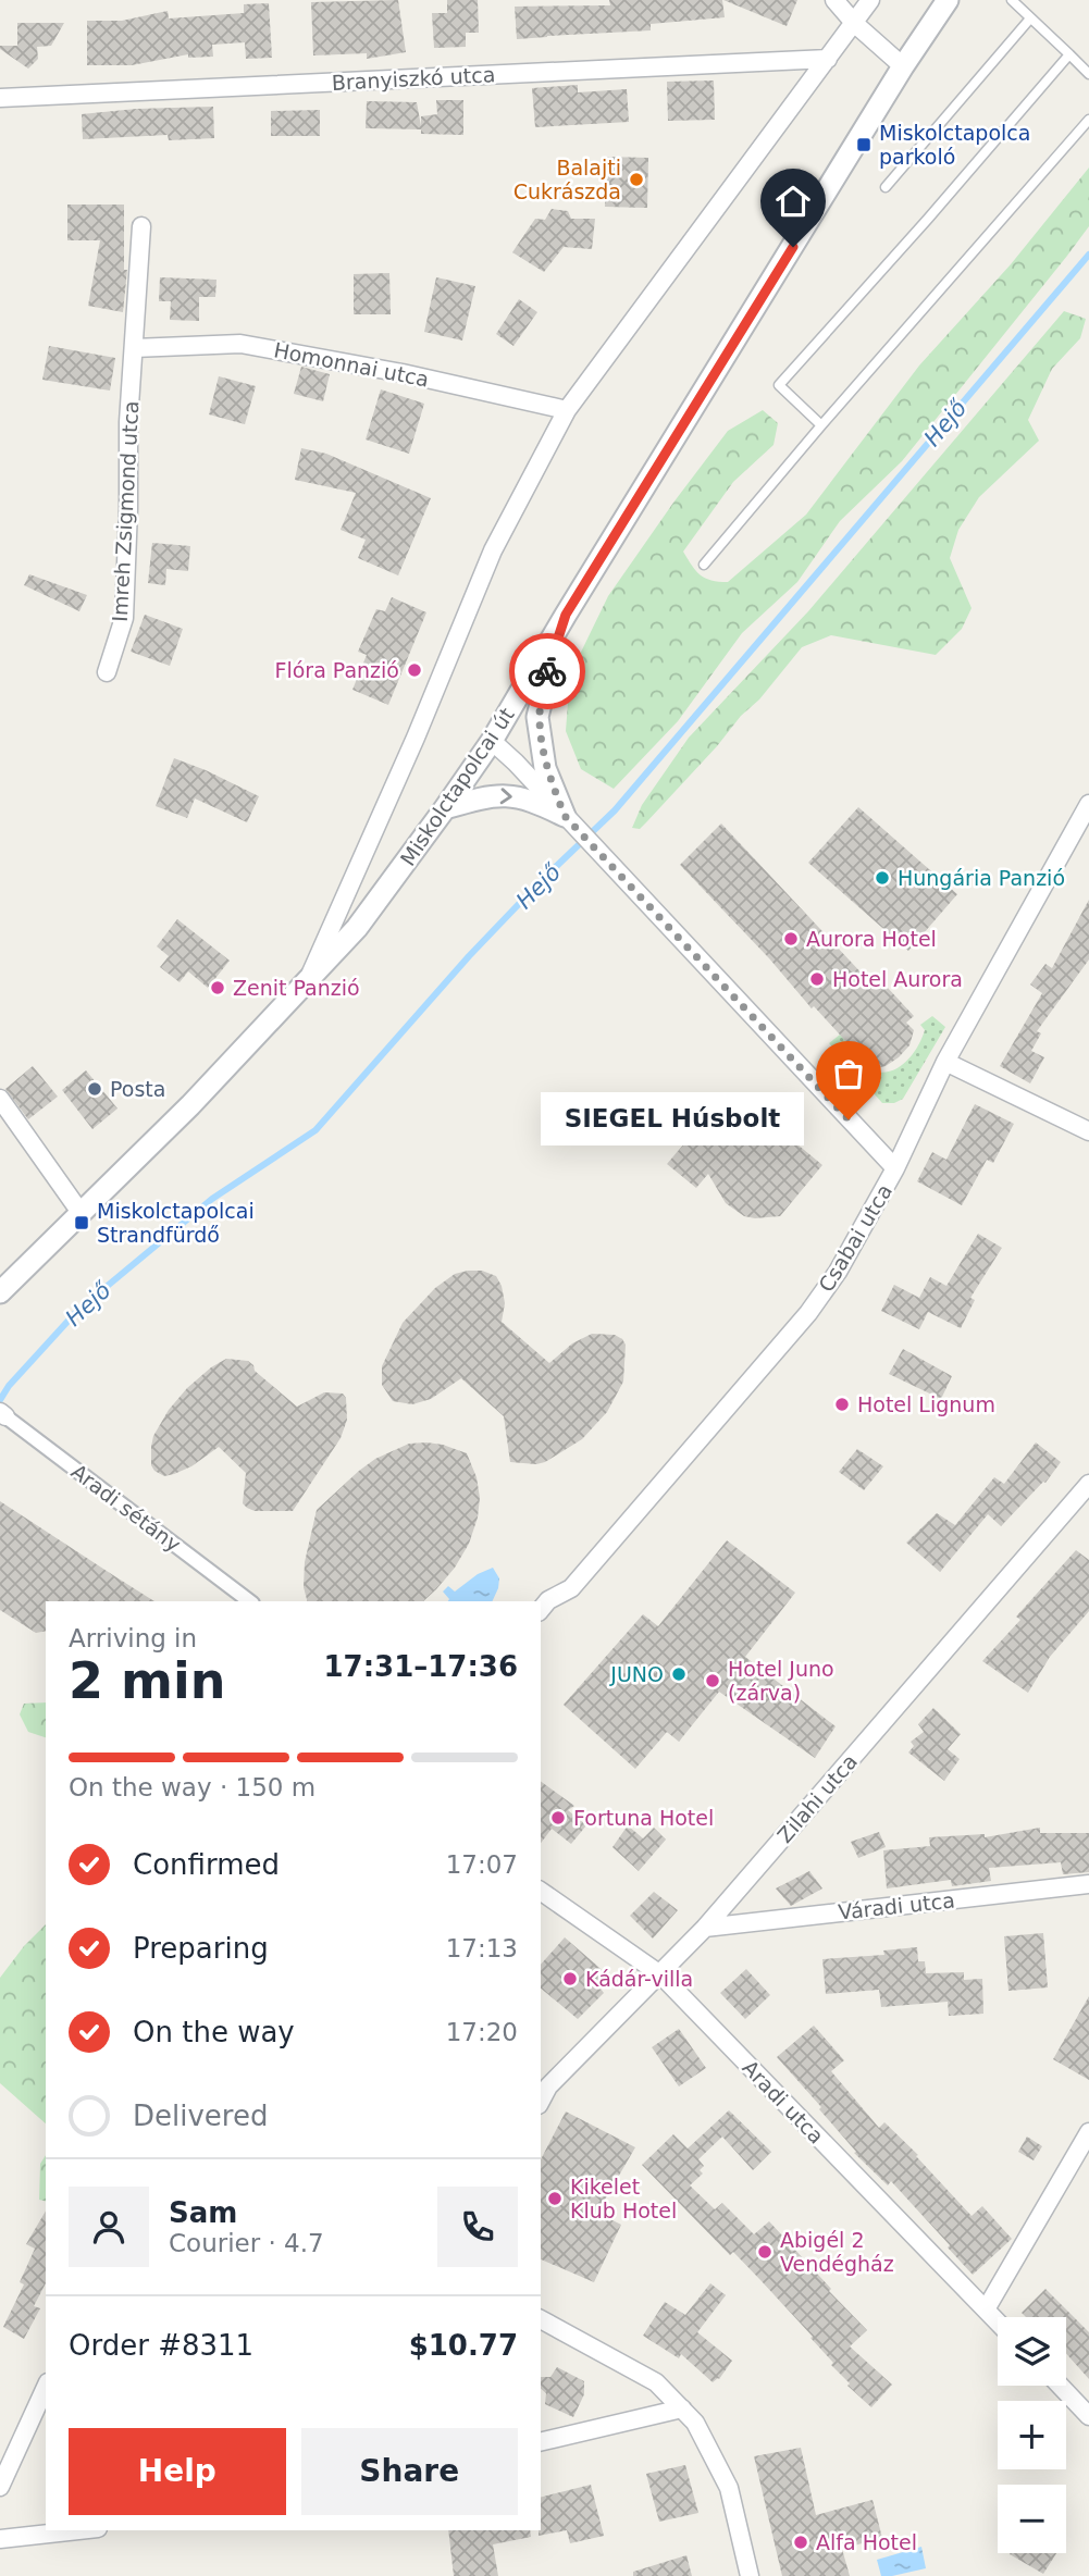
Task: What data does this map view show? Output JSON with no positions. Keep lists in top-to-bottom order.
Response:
{
  "streets": {
    "street": [
      "Branyiszkó utca",
      "Homonnai utca",
      "Imreh Zsigmond utca",
      "Miskolctapolcai út",
      "Csabai utca",
      "Aradi sétány",
      "Zilahi utca",
      "Váradi utca",
      "Aradi utca"
    ]
  },
  "crossings": [
    ["Branyiszkó utca", "Miskolctapolcai út"],
    ["Homonnai utca", "Imreh Zsigmond utca"],
    ["Homonnai utca", "Miskolctapolcai út"],
    ["Zilahi utca", "Váradi utca"],
    ["Zilahi utca", "Aradi utca"]
  ],
  "water": ["Hejő"],
  "places": {
    "transit": ["Miskolctapolca parkoló", "Miskolctapolcai Strandfürdő"],
    "other": [
      "Balajti Cukrászda",
      "Flóra Panzió",
      "Hungária Panzió",
      "Aurora Hotel",
      "Hotel Aurora",
      "Zenit Panzió",
      "Posta",
      "SIEGEL Húsbolt",
      "Hotel Lignum",
      "JUNO",
      "Hotel Juno (zárva)",
      "Fortuna Hotel",
      "Kádár-villa",
      "Kikelet Klub Hotel",
      "Abigél 2 Vendégház",
      "Alfa Hotel"
    ]
  },
  "page": {
    "bubble": "SIEGEL Húsbolt",
    "heading": ["2 min", "Arriving in", "17:31–17:36"],
    "panel": [
      "Sam",
      "Courier · 4.7",
      "Order #8311",
      "$10.77"
    ],
    "bar": "On the way · 150 m",
    "list": [
      ["Confirmed", "17:07"],
      ["Preparing", "17:13"],
      ["On the way", "17:20"],
      "Delivered"
    ],
    "map_buttons": ["+", "−"],
    "buttons": ["Help", "Share"]
  }
}
